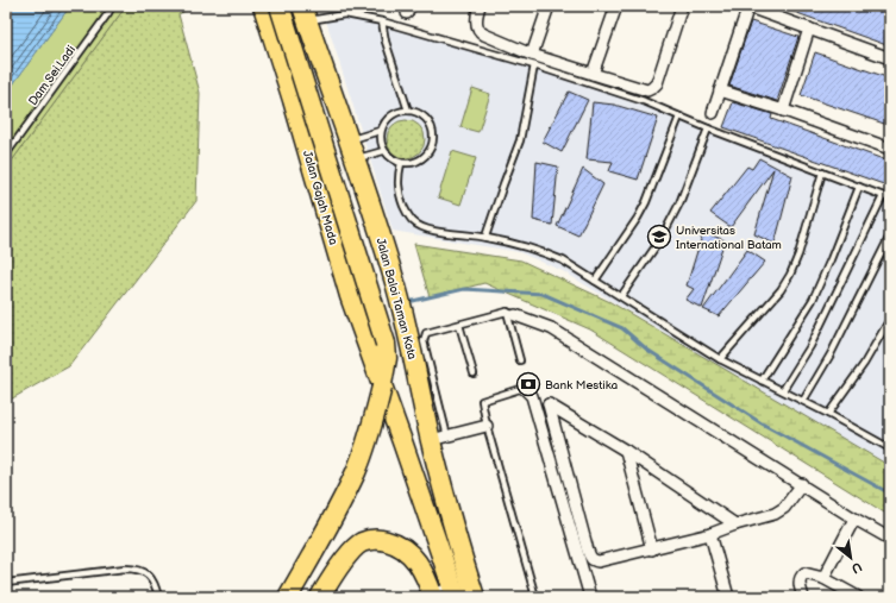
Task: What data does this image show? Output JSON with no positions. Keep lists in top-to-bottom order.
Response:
{
  "streets": {
    "highway": ["Jalan Gajah Mada", "Jalan Baloi Taman Kota"],
    "lane": ["Dam Sei.Ladi"]
  },
  "places": {
    "school or university": ["Universitas International Batam"],
    "bank": ["Bank Mestika"]
  },
  "north": "bottom right"
}
